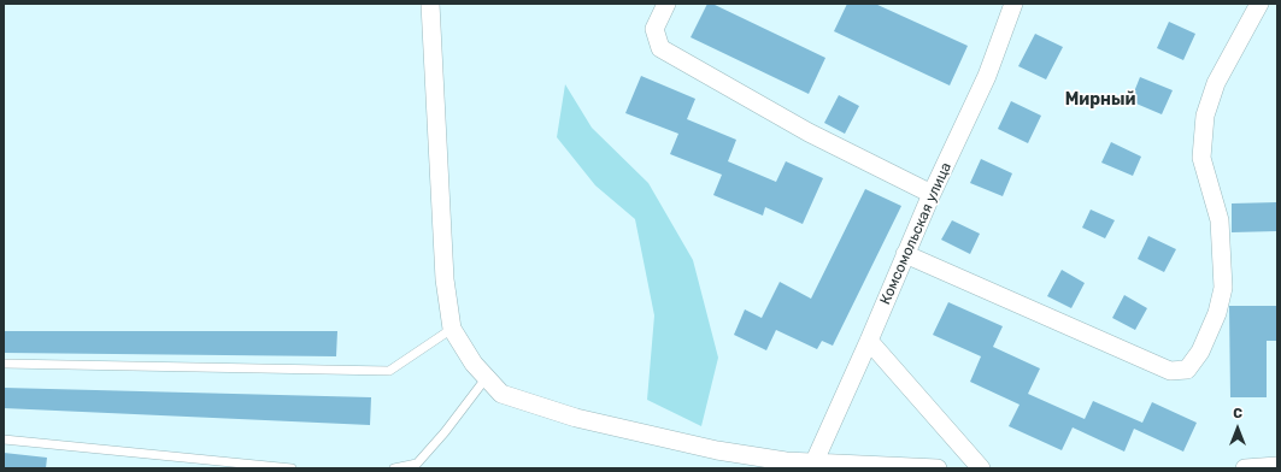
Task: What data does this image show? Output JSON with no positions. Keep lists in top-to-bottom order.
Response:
{
  "streets": {
    "street": ["Комсомольская улица"]
  },
  "districts": ["Мирный"],
  "north": "top"
}
